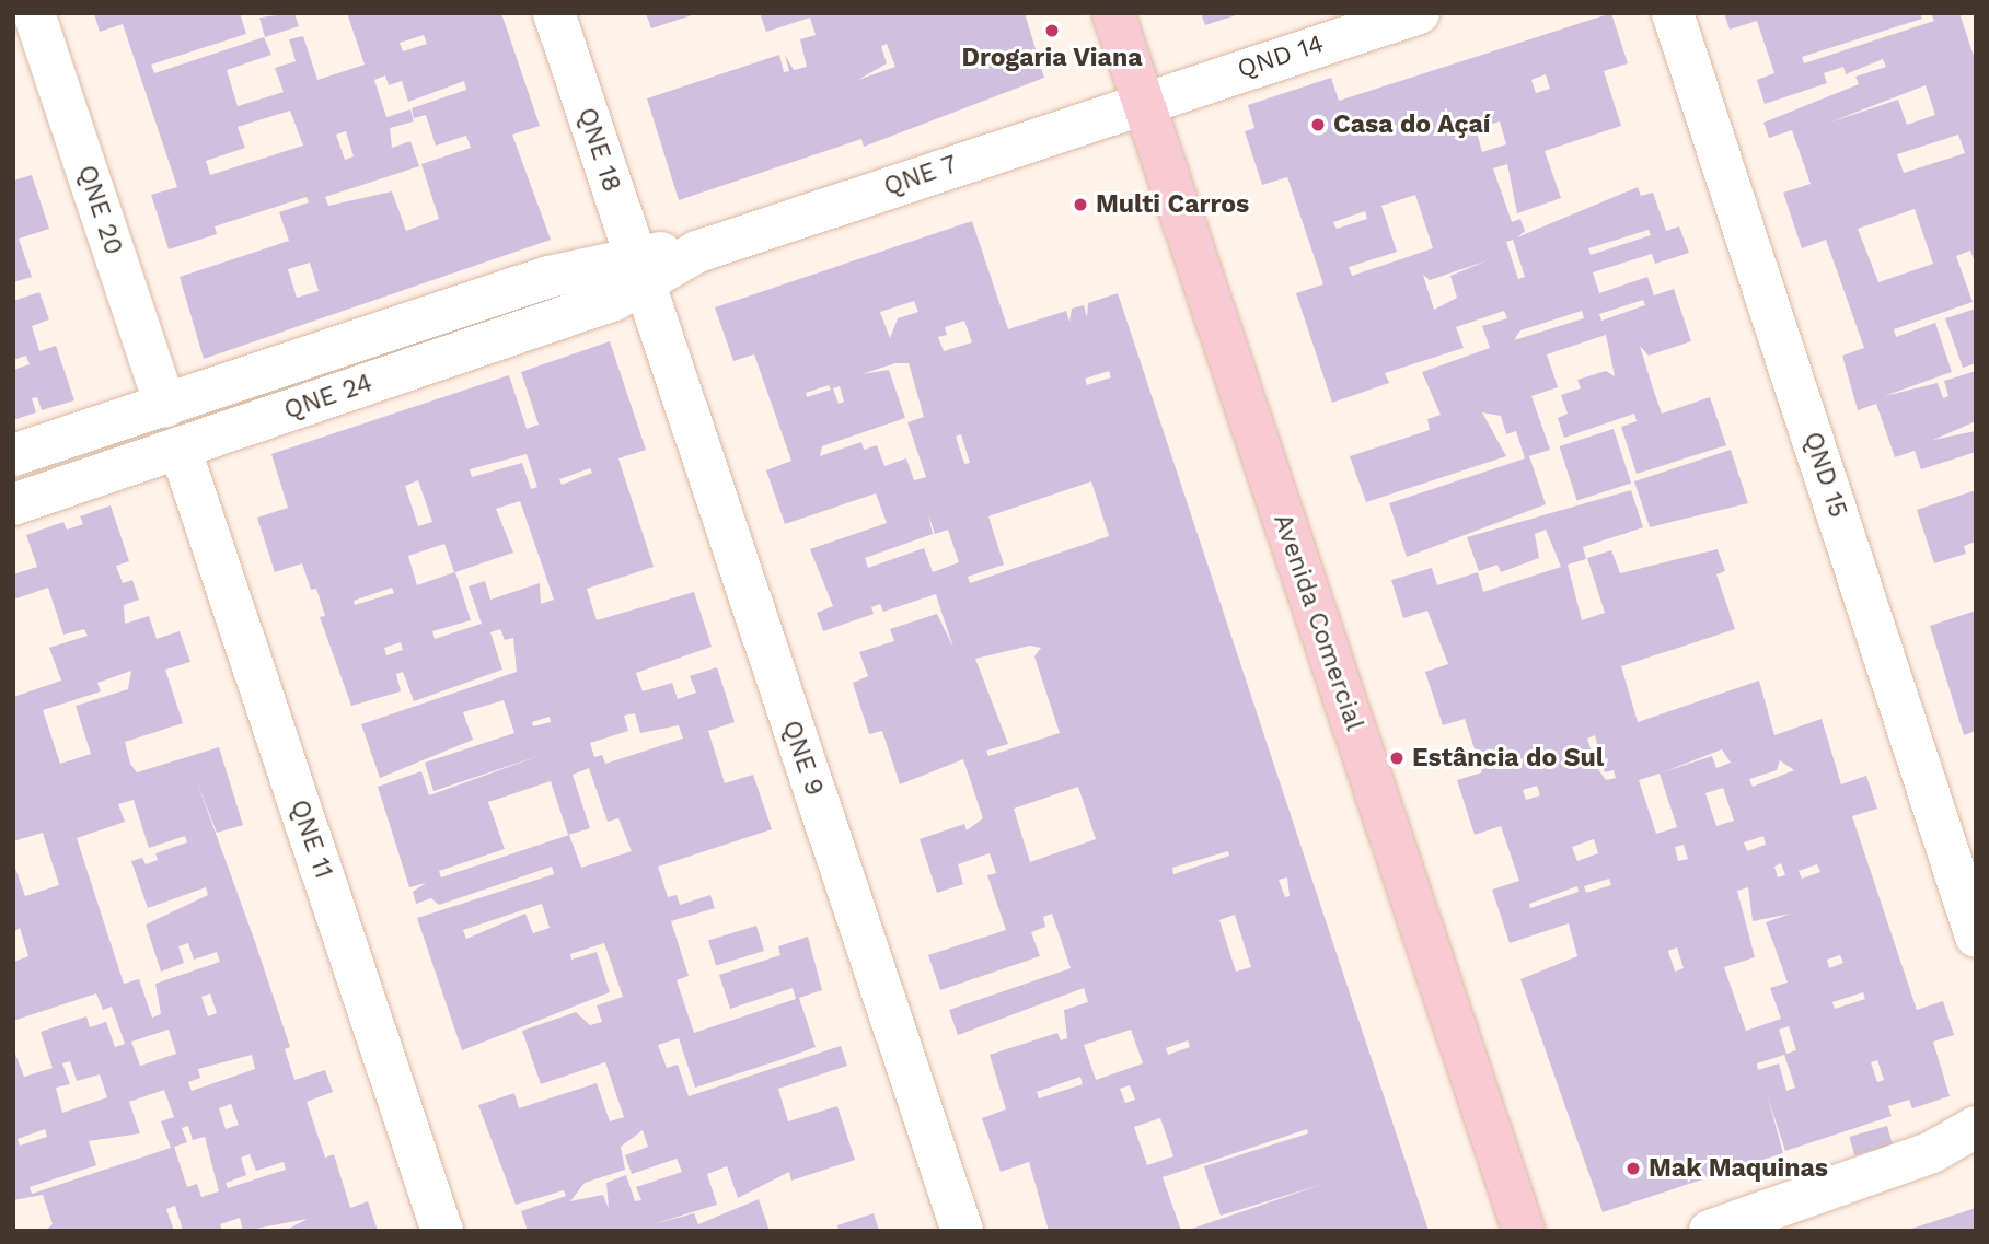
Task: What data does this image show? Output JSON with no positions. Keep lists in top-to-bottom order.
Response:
{
  "streets": {
    "main road": ["Avenida Comercial"],
    "street": [
      "QND 14",
      "QNE 18",
      "QNE 7",
      "QNE 20",
      "QNE 24",
      "QND 15",
      "QNE 9",
      "QNE 11"
    ]
  },
  "crossings": [
    ["QND 14", "QNE 7"],
    ["QND 14", "Avenida Comercial"],
    ["QNE 18", "QNE 7"],
    ["QNE 18", "QNE 24"],
    ["QNE 18", "QNE 9"],
    ["QNE 7", "QNE 24"],
    ["QNE 7", "Avenida Comercial"],
    ["QNE 7", "QNE 9"],
    ["QNE 20", "QNE 24"],
    ["QNE 24", "QNE 9"],
    ["QNE 24", "QNE 11"]
  ],
  "places": [
    "Drogaria Viana",
    "Casa do Açaí",
    "Multi Carros",
    "Estância do Sul",
    "Mak Maquinas"
  ]
}
